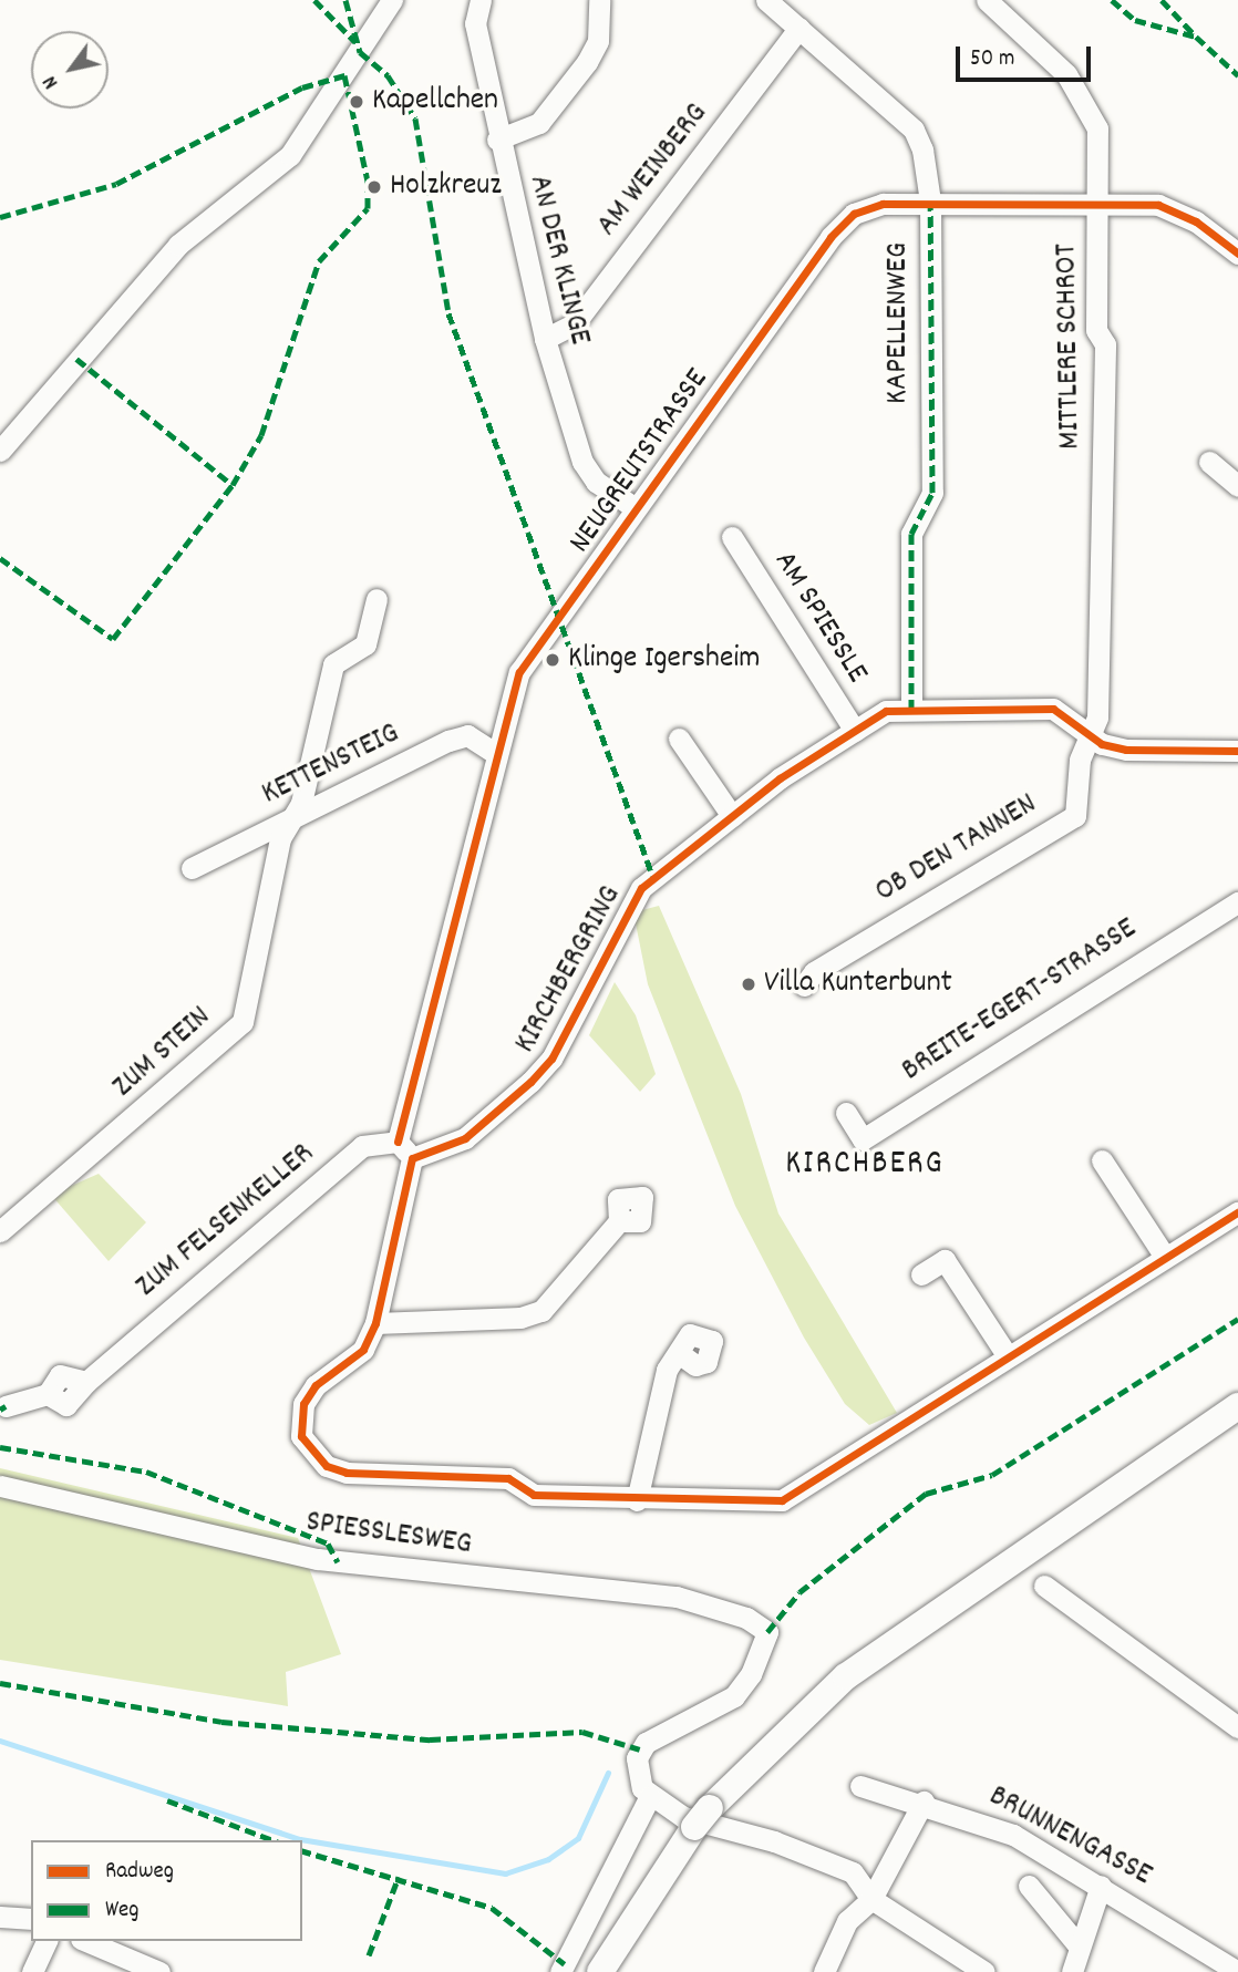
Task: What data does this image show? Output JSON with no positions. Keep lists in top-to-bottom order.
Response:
{
  "streets": {
    "street": [
      "AM WEINBERG",
      "AN DER KLINGE",
      "KAPELLENWEG",
      "MITTLERE SCHROT",
      "NEUGREUTSTRASSE",
      "AM SPIESSLE",
      "KETTENSTEIG",
      "OB DEN TANNEN",
      "KIRCHBERGRING",
      "BREITE-EGERT-STRASSE",
      "ZUM STEIN",
      "ZUM FELSENKELLER",
      "SPIESSLESWEG",
      "BRUNNENGASSE"
    ]
  },
  "crossings": [
    ["AM WEINBERG", "AN DER KLINGE"],
    ["AM WEINBERG", "KAPELLENWEG"],
    ["AN DER KLINGE", "NEUGREUTSTRASSE"],
    ["KAPELLENWEG", "NEUGREUTSTRASSE"],
    ["KAPELLENWEG", "KIRCHBERGRING"],
    ["MITTLERE SCHROT", "NEUGREUTSTRASSE"],
    ["MITTLERE SCHROT", "OB DEN TANNEN"],
    ["MITTLERE SCHROT", "KIRCHBERGRING"],
    ["NEUGREUTSTRASSE", "KETTENSTEIG"],
    ["NEUGREUTSTRASSE", "ZUM FELSENKELLER"],
    ["AM SPIESSLE", "KIRCHBERGRING"],
    ["KETTENSTEIG", "ZUM STEIN"],
    ["OB DEN TANNEN", "KIRCHBERGRING"]
  ],
  "districts": ["KIRCHBERG"],
  "places": [
    "Kapellchen",
    "Holzkreuz",
    "Klinge Igersheim",
    "Villa Kunterbunt"
  ],
  "legend": ["Radweg", "Weg"],
  "scale_bar": "50 m",
  "north": "bottom left"
}
